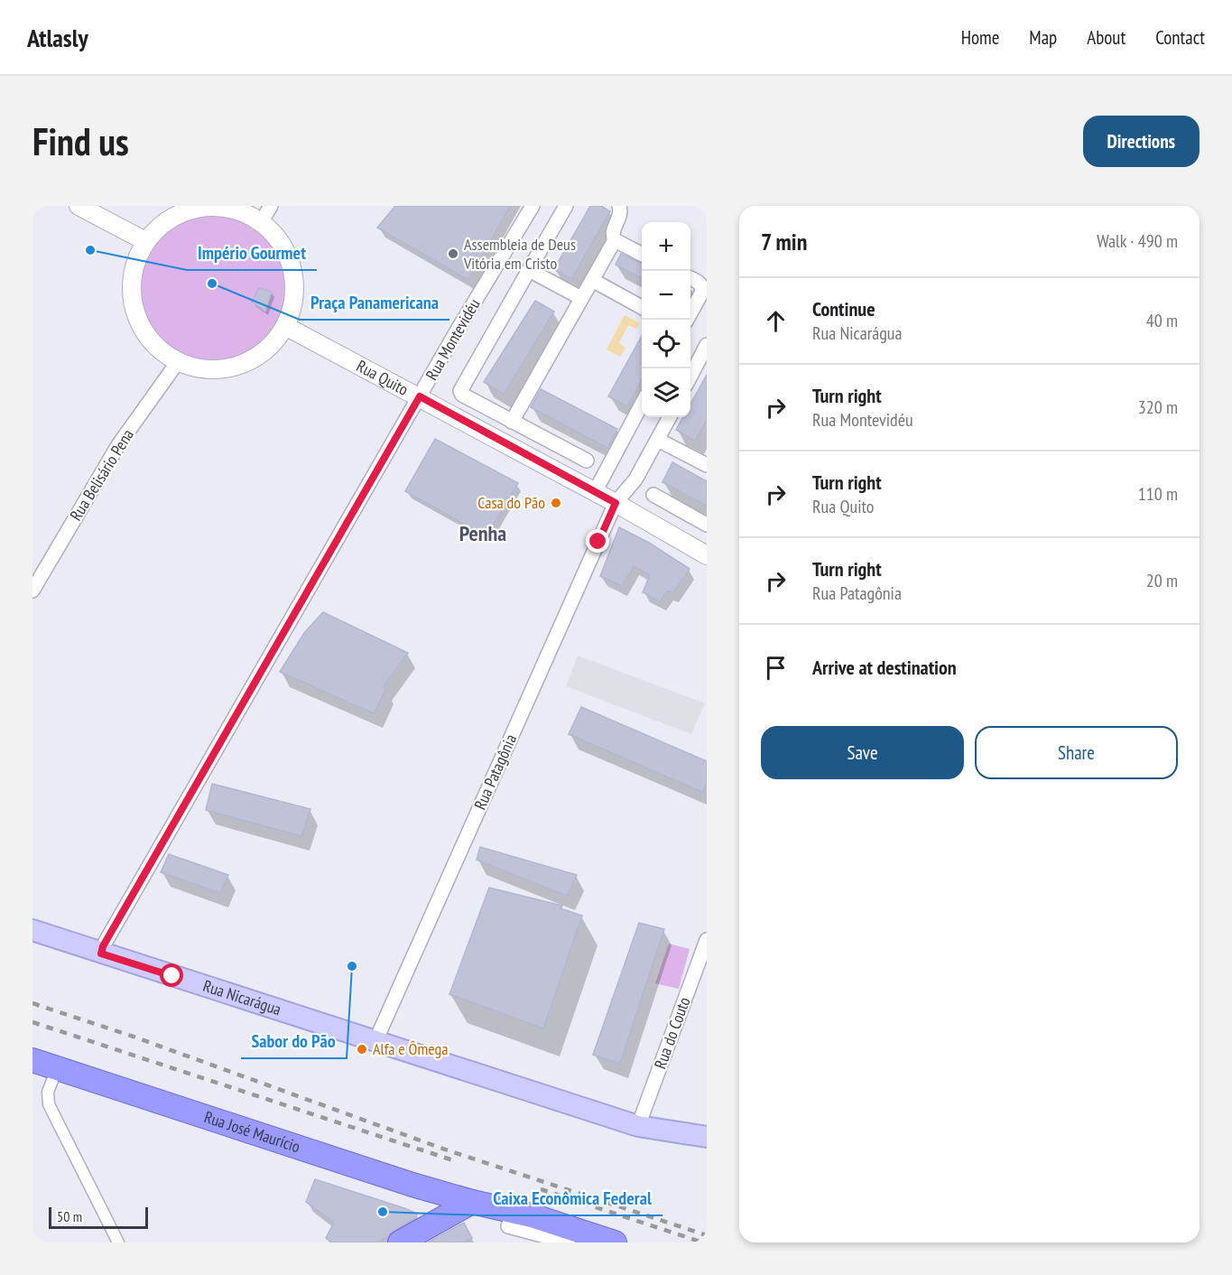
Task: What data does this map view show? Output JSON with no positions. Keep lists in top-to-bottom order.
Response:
{
  "streets": {
    "main road": ["Rua Nicarágua", "Rua José Maurício"],
    "street": [
      "Rua Montevidéu",
      "Rua Quito",
      "Rua Belisário Pena",
      "Rua Patagônia",
      "Rua do Couto"
    ]
  },
  "crossings": [
    ["Rua Montevidéu", "Rua Quito"],
    ["Rua Montevidéu", "Rua Nicarágua"],
    ["Rua Quito", "Rua Belisário Pena"],
    ["Rua Quito", "Rua Patagônia"],
    ["Rua Patagônia", "Rua Nicarágua"],
    ["Rua Nicarágua", "Rua do Couto"]
  ],
  "districts": ["Penha"],
  "places": [
    "Império Gourmet",
    "Assembleia de Deus Vitória em Cristo",
    "Praça Panamericana",
    "Casa do Pão",
    "Sabor do Pão",
    "Alfa e Ômega",
    "Caixa Econômica Federal"
  ],
  "scale_bar": "50 m",
  "page": {
    "header": "Atlasly",
    "nav": [
      "Home",
      "Map",
      "About",
      "Contact"
    ],
    "buttons": [
      "Directions",
      ["Save", "Share"]
    ],
    "title": "Find us",
    "heading": ["7 min", "Walk · 490 m"],
    "map_buttons": ["+", "−"],
    "list": [
      ["Continue", "Rua Nicarágua", "40 m"],
      ["Turn right", "Rua Montevidéu", "320 m"],
      ["Turn right", "Rua Quito", "110 m"],
      ["Turn right", "Rua Patagônia", "20 m"],
      "Arrive at destination"
    ],
    "scale": "50 m"
  }
}
